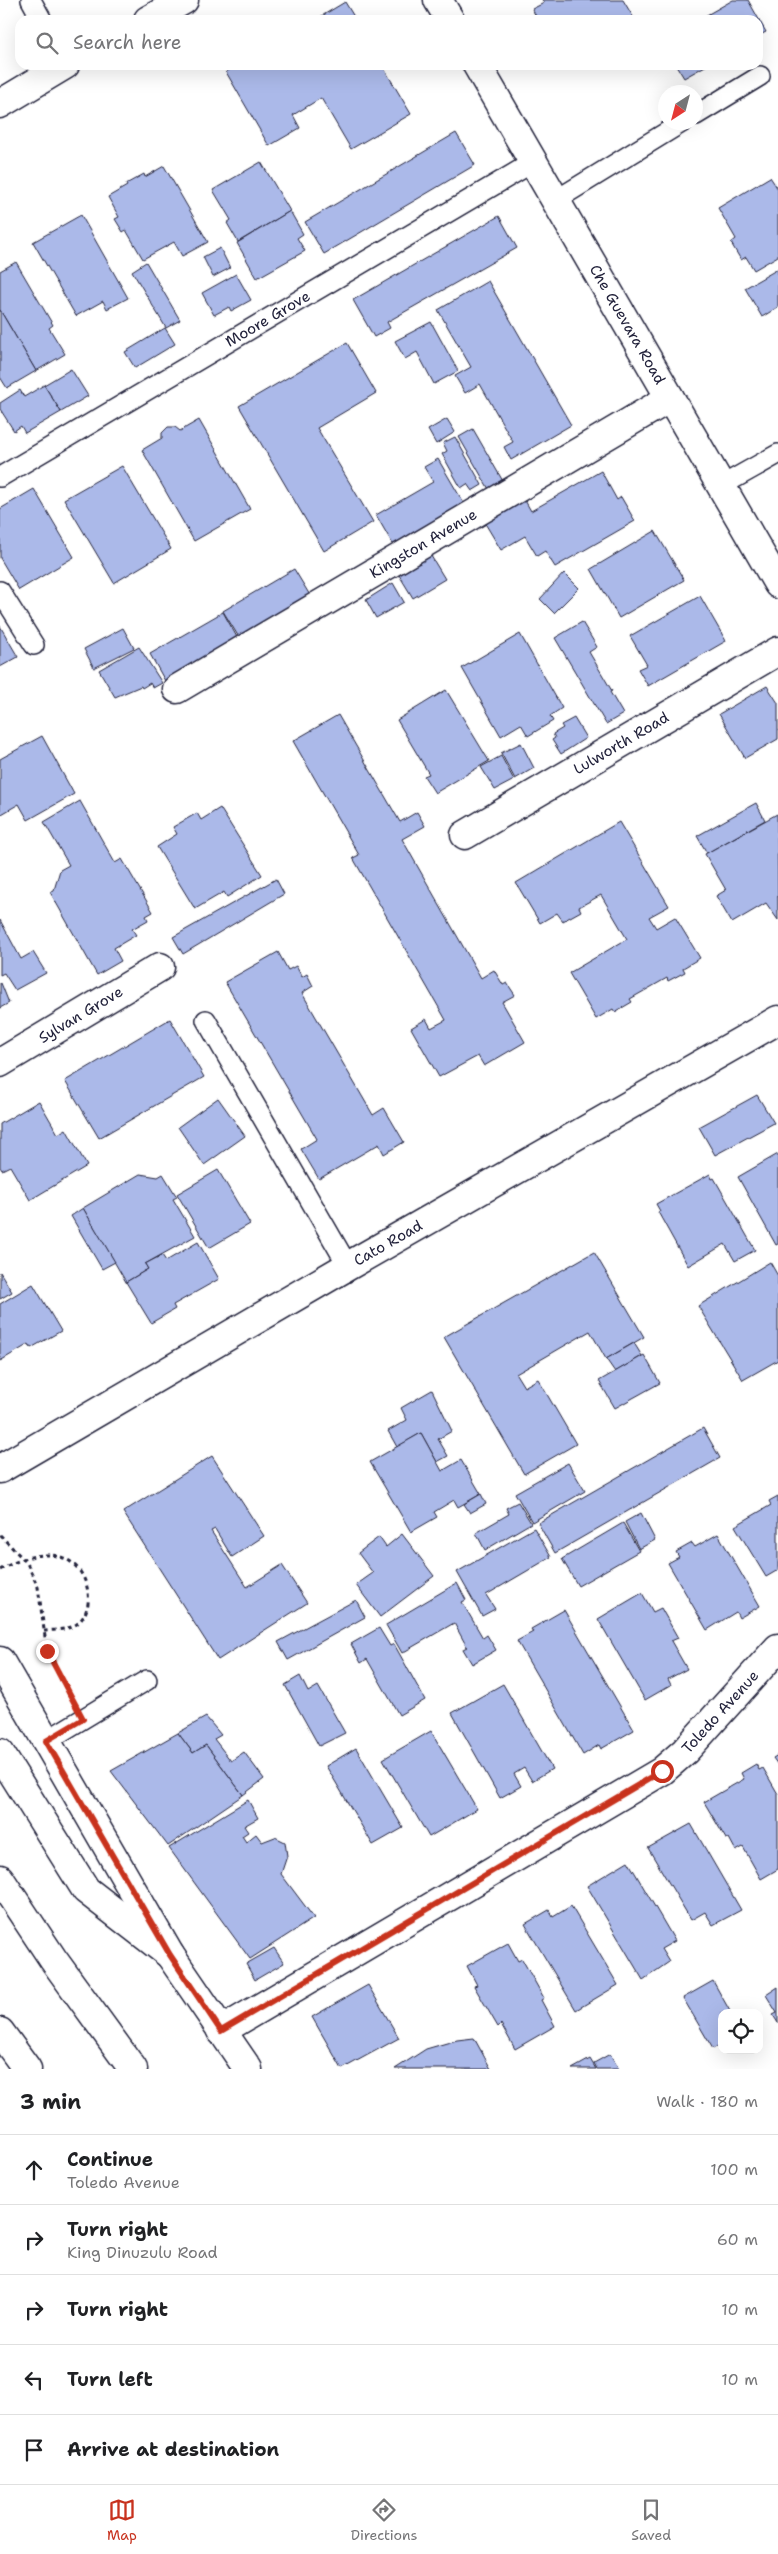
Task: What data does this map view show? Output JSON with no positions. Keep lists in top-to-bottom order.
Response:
{
  "streets": {
    "main road": [
      "Che Guevara Road",
      "Kingston Avenue",
      "Lulworth Road",
      "Sylvan Grove",
      "Cato Road",
      "Toledo Avenue"
    ],
    "lane": ["Moore Grove"]
  },
  "crossings": [
    ["Moore Grove", "Che Guevara Road"],
    ["Che Guevara Road", "Kingston Avenue"]
  ],
  "north": "bottom left",
  "page": {
    "search": "Search here",
    "heading": ["3 min", "Walk · 180 m"],
    "list": [
      ["Continue", "Toledo Avenue", "100 m"],
      ["Turn right", "King Dinuzulu Road", "60 m"],
      ["Turn right", "10 m"],
      ["Turn left", "10 m"],
      "Arrive at destination"
    ],
    "nav": ["Map", "Directions", "Saved"]
  }
}
